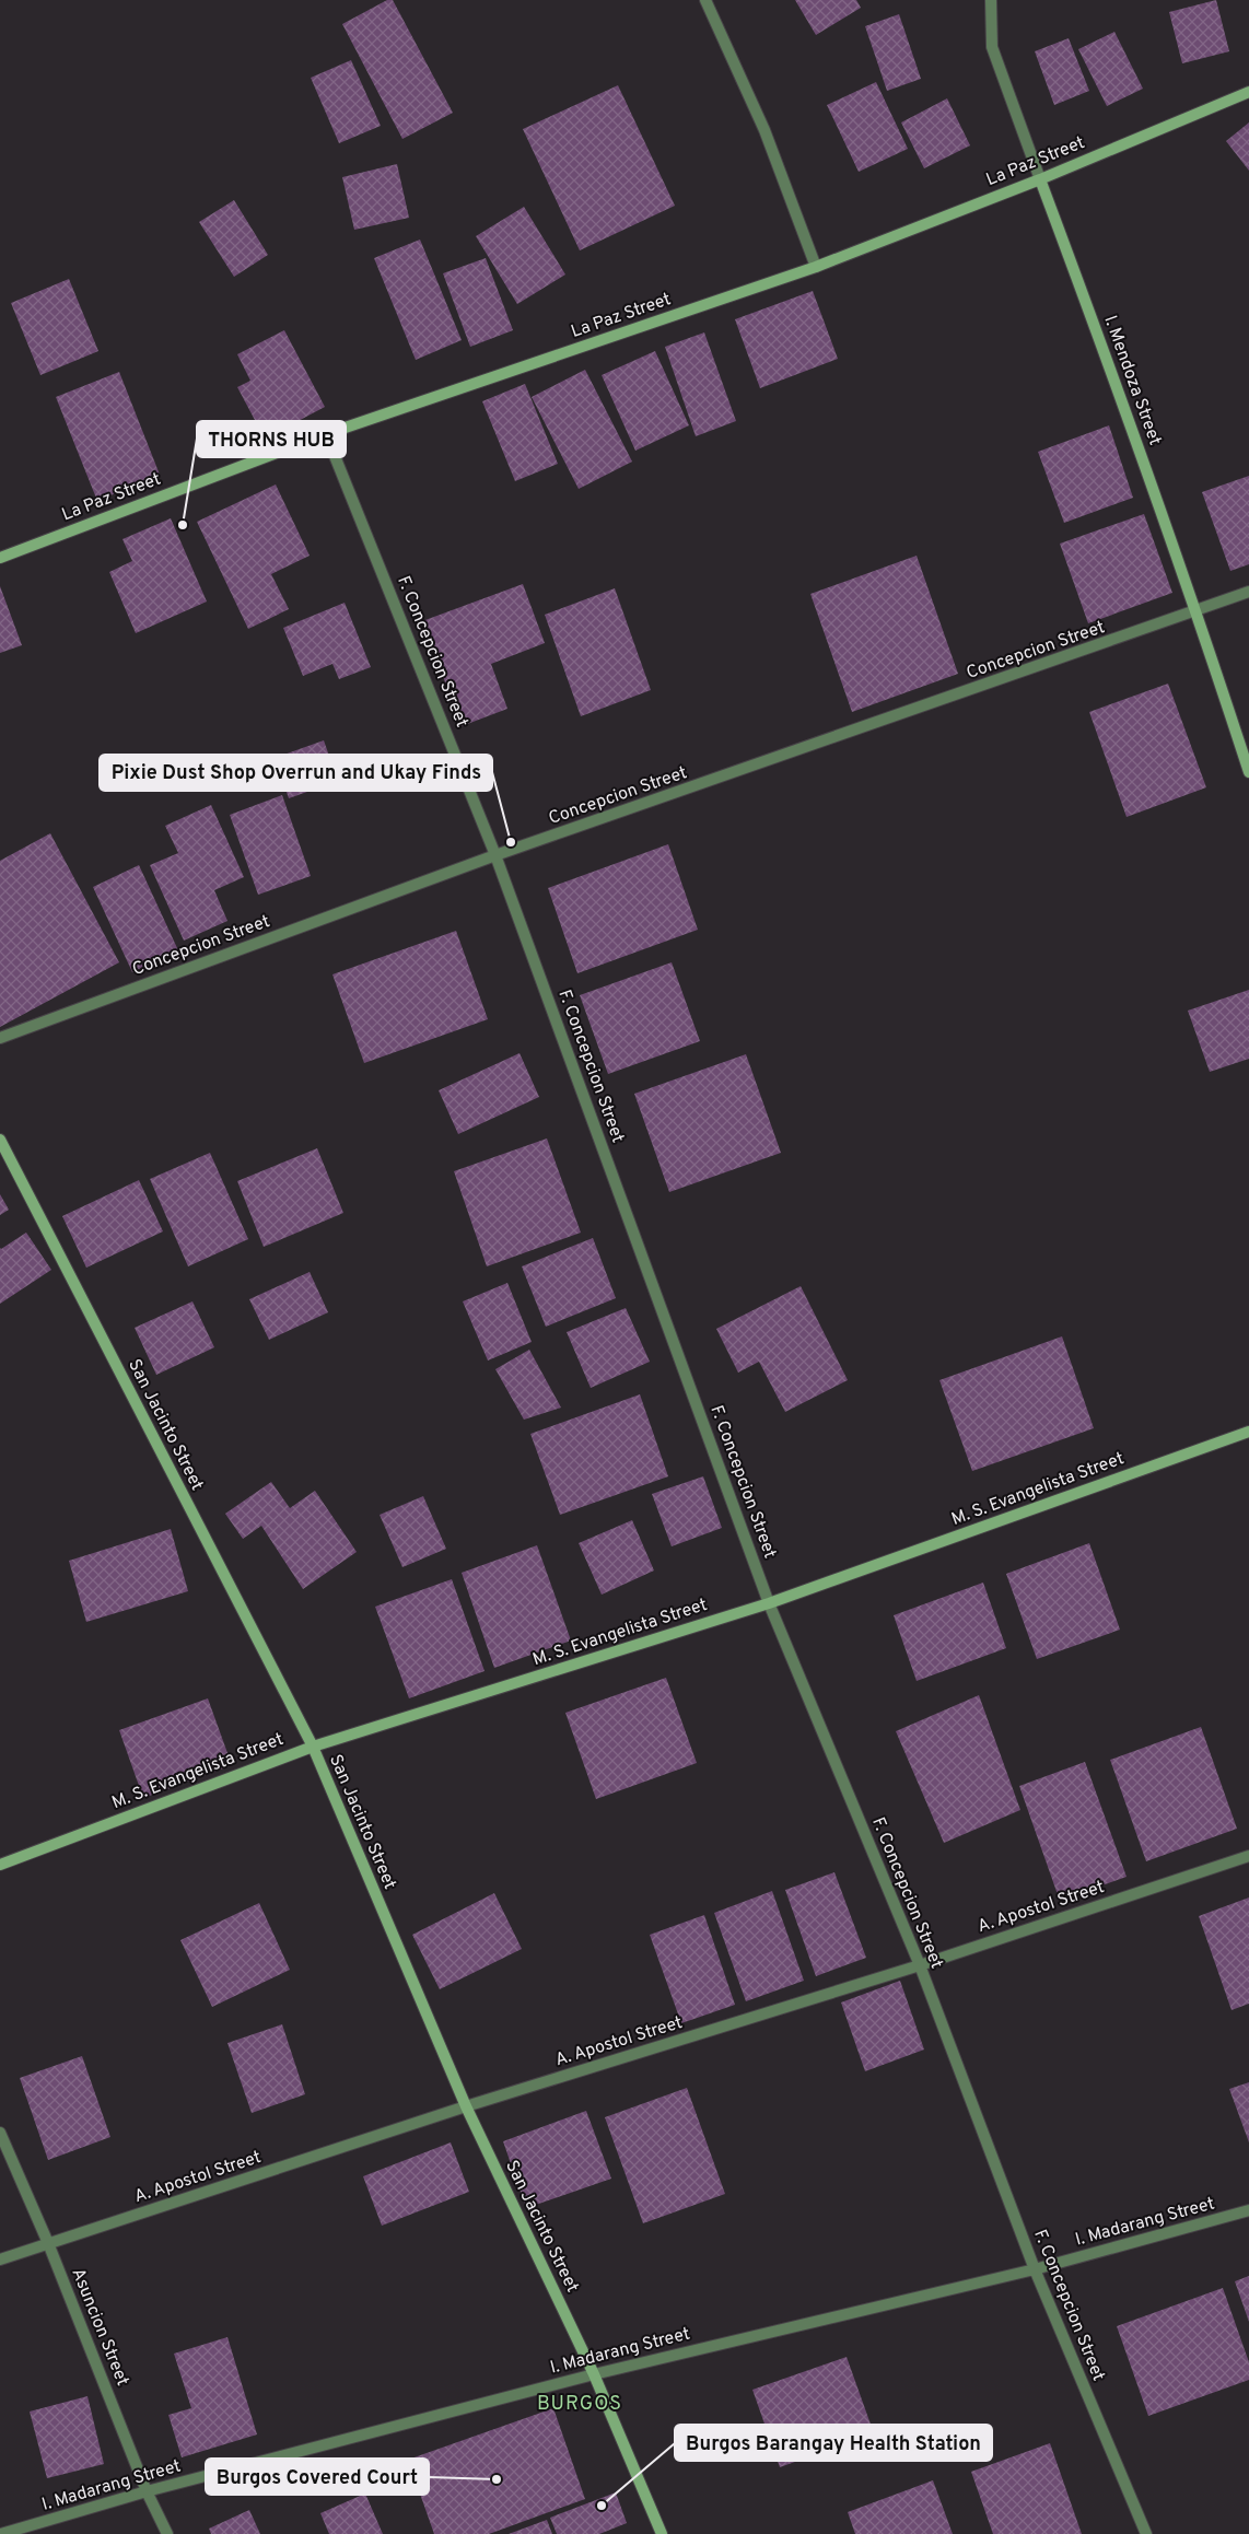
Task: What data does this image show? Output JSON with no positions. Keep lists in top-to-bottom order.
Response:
{
  "streets": {
    "street": [
      "La Paz Street",
      "I. Mendoza Street",
      "Concepcion Street",
      "F. Concepcion Street",
      "San Jacinto Street",
      "M. S. Evangelista Street",
      "A. Apostol Street",
      "I. Madarang Street",
      "Asuncion Street"
    ]
  },
  "crossings": [
    ["La Paz Street", "I. Mendoza Street"],
    ["La Paz Street", "F. Concepcion Street"],
    ["I. Mendoza Street", "Concepcion Street"],
    ["Concepcion Street", "F. Concepcion Street"],
    ["F. Concepcion Street", "M. S. Evangelista Street"],
    ["F. Concepcion Street", "A. Apostol Street"],
    ["F. Concepcion Street", "I. Madarang Street"],
    ["San Jacinto Street", "M. S. Evangelista Street"],
    ["San Jacinto Street", "A. Apostol Street"],
    ["San Jacinto Street", "I. Madarang Street"],
    ["A. Apostol Street", "Asuncion Street"],
    ["I. Madarang Street", "Asuncion Street"]
  ],
  "districts": ["BURGOS"],
  "places": [
    "THORNS HUB",
    "Pixie Dust Shop Overrun and Ukay Finds",
    "Burgos Covered Court",
    "Burgos Barangay Health Station"
  ]
}
